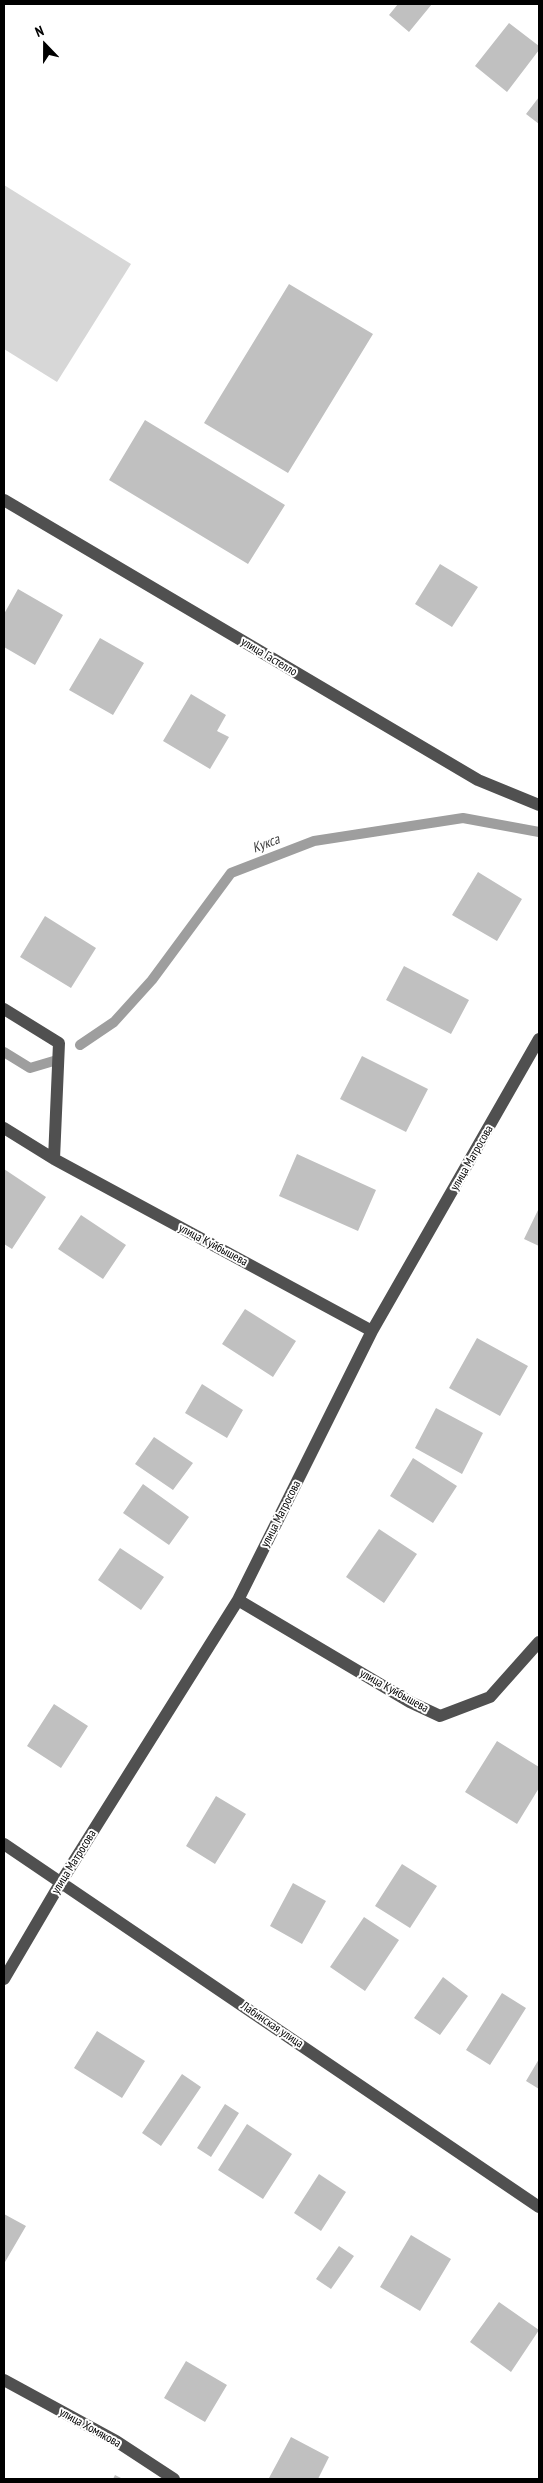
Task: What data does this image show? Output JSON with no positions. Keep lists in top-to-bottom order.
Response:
{
  "streets": {
    "street": [
      "улица Гастелло",
      "улица Матросова",
      "улица Куйбышева",
      "Лабинская улица",
      "улица Хомякова"
    ]
  },
  "crossings": [
    ["улица Матросова", "улица Куйбышева"],
    ["улица Матросова", "Лабинская улица"]
  ],
  "water": ["Кукса"],
  "north": "top"
}
